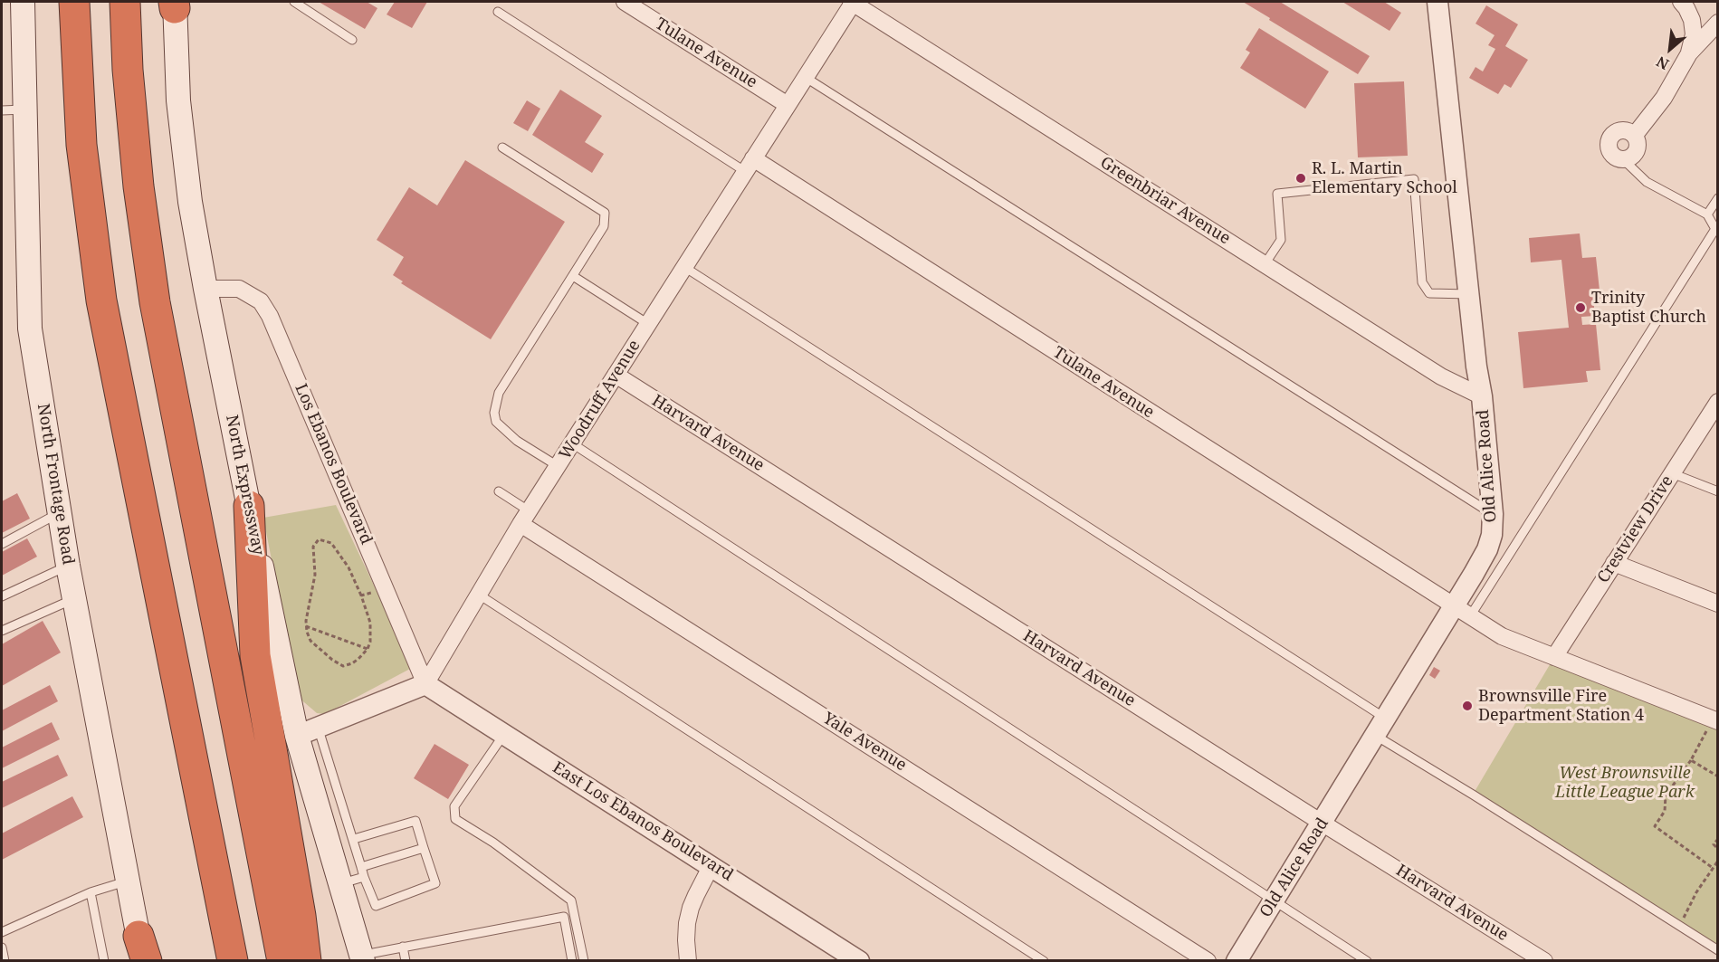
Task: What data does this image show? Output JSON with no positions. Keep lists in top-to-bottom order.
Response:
{
  "streets": {
    "main road": ["North Frontage Road", "North Expressway"],
    "street": [
      "Tulane Avenue",
      "Greenbriar Avenue",
      "Woodruff Avenue",
      "Harvard Avenue",
      "Los Ebanos Boulevard",
      "Old Alice Road",
      "Crestview Drive",
      "Yale Avenue",
      "East Los Ebanos Boulevard"
    ]
  },
  "crossings": [
    ["Tulane Avenue", "Woodruff Avenue"],
    ["Tulane Avenue", "Old Alice Road"],
    ["Tulane Avenue", "Crestview Drive"],
    ["Greenbriar Avenue", "Woodruff Avenue"],
    ["Greenbriar Avenue", "Old Alice Road"],
    ["Woodruff Avenue", "Harvard Avenue"],
    ["Woodruff Avenue", "Los Ebanos Boulevard"],
    ["Woodruff Avenue", "Yale Avenue"],
    ["Woodruff Avenue", "East Los Ebanos Boulevard"],
    ["Harvard Avenue", "Old Alice Road"],
    ["Los Ebanos Boulevard", "North Expressway"],
    ["Los Ebanos Boulevard", "East Los Ebanos Boulevard"]
  ],
  "parks": ["West Brownsville Little League Park"],
  "places": ["R. L. Martin Elementary School", "Trinity Baptist Church", "Brownsville Fire Department Station 4"],
  "north": "bottom left"
}
